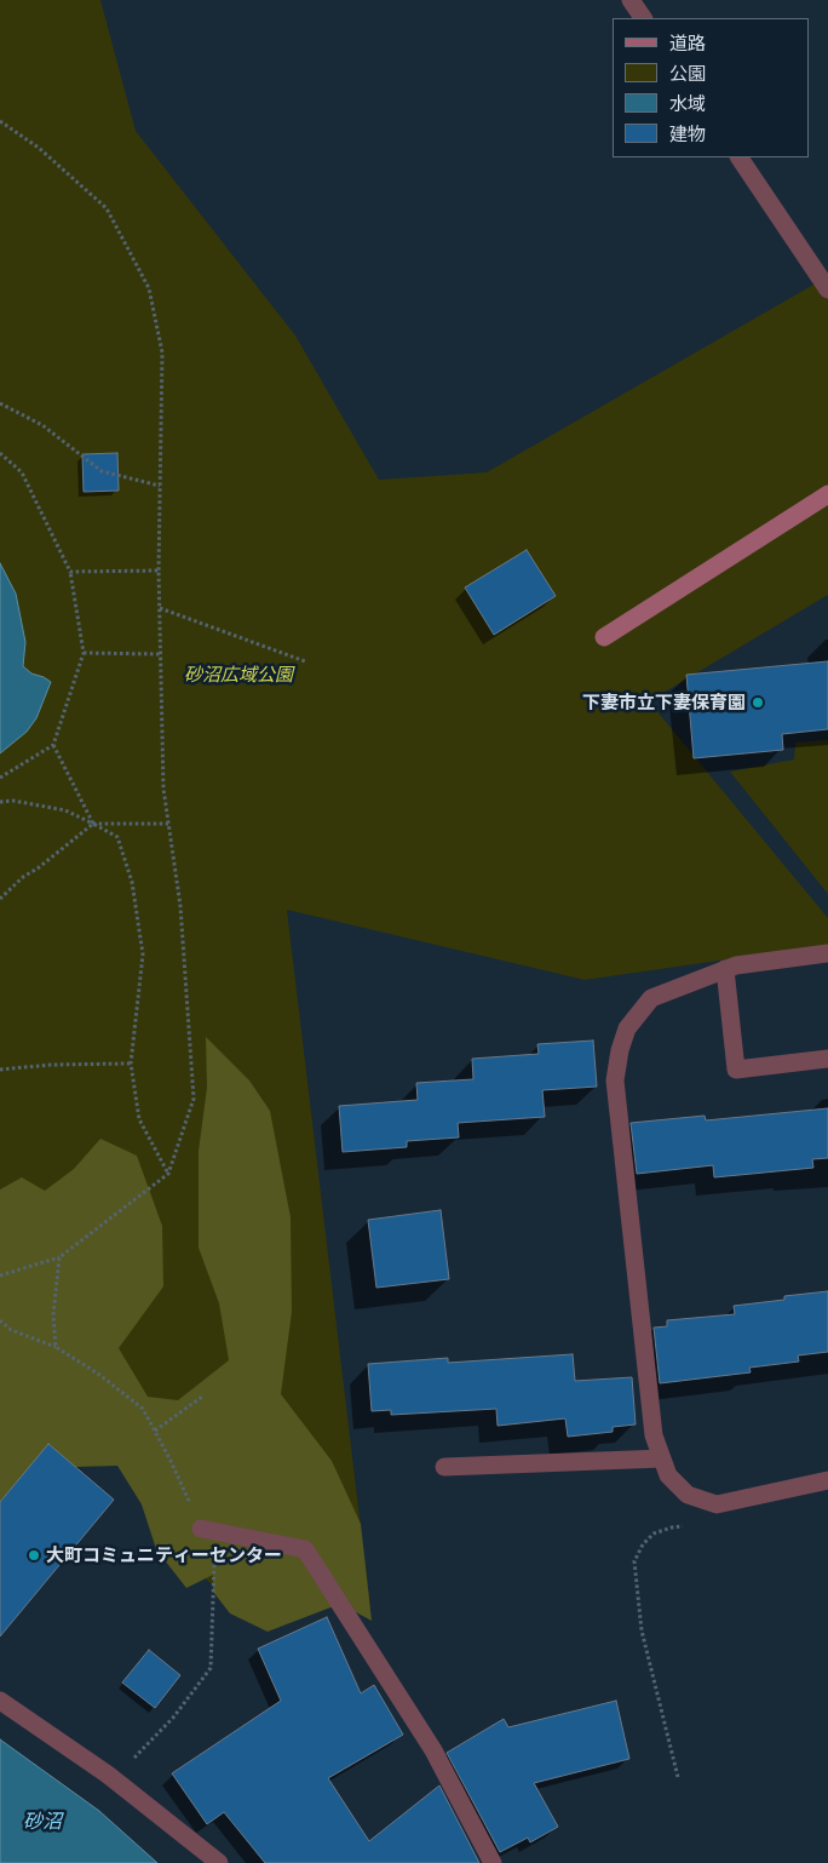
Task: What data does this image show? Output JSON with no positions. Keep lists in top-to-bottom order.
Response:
{
  "water": ["砂沼"],
  "parks": ["砂沼広域公園"],
  "places": ["下妻市立下妻保育園", "大町コミュニティーセンター"],
  "legend": [
    "道路",
    "公園",
    "水域",
    "建物"
  ]
}
